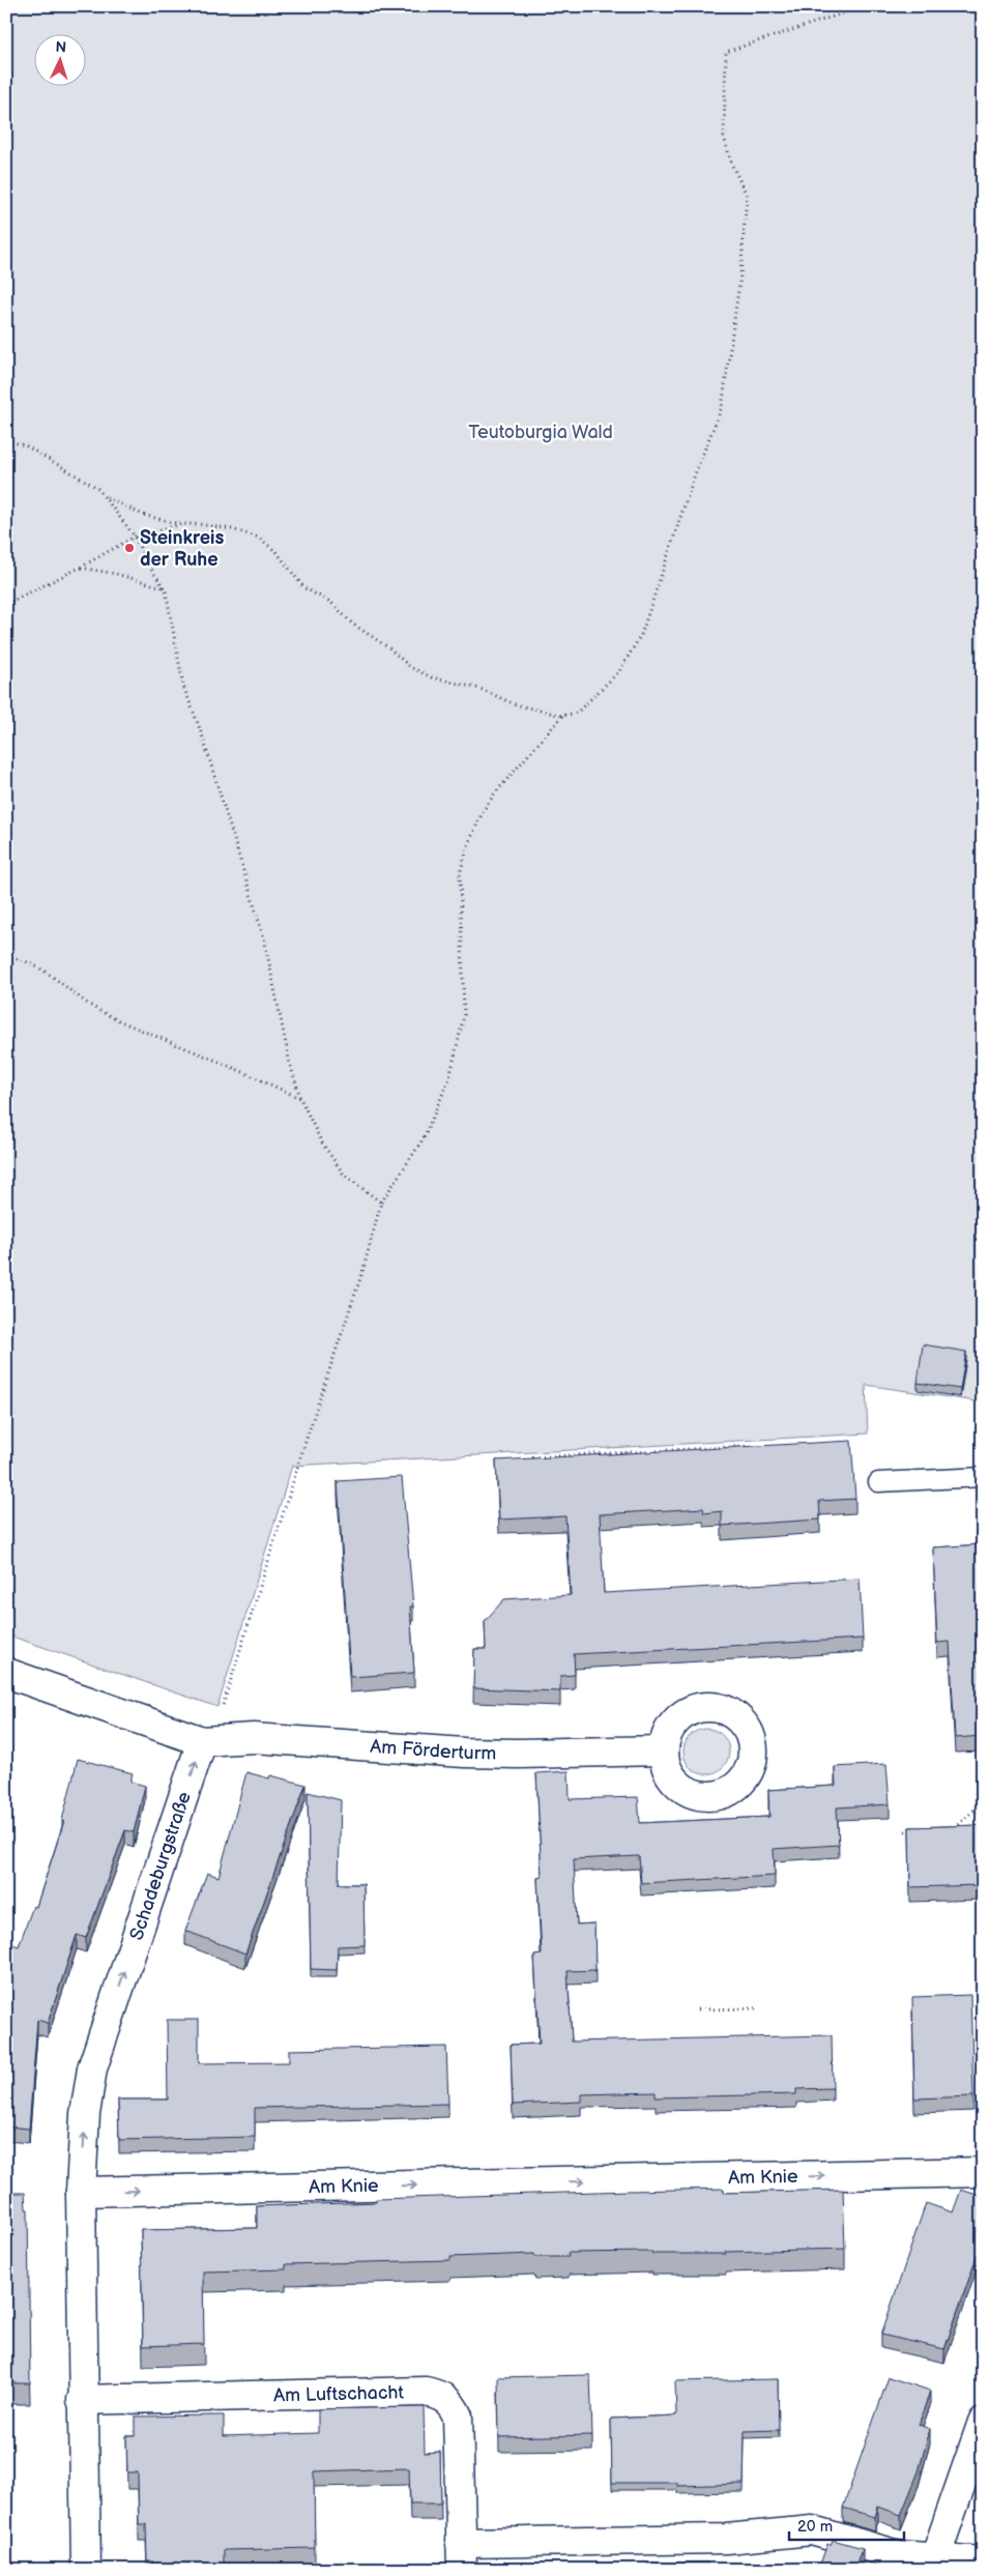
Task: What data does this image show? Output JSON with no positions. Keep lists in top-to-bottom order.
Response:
{
  "streets": {
    "street": [
      "Am Förderturm",
      "Schadeburgstraße",
      "Am Knie",
      "Am Luftschacht"
    ]
  },
  "crossings": [
    ["Am Förderturm", "Schadeburgstraße"],
    ["Schadeburgstraße", "Am Knie"]
  ],
  "one_way": ["Schadeburgstraße", "Am Knie"],
  "parks": ["Teutoburgia Wald"],
  "places": ["Steinkreis der Ruhe"],
  "scale_bar": "20 m",
  "north": "top"
}
